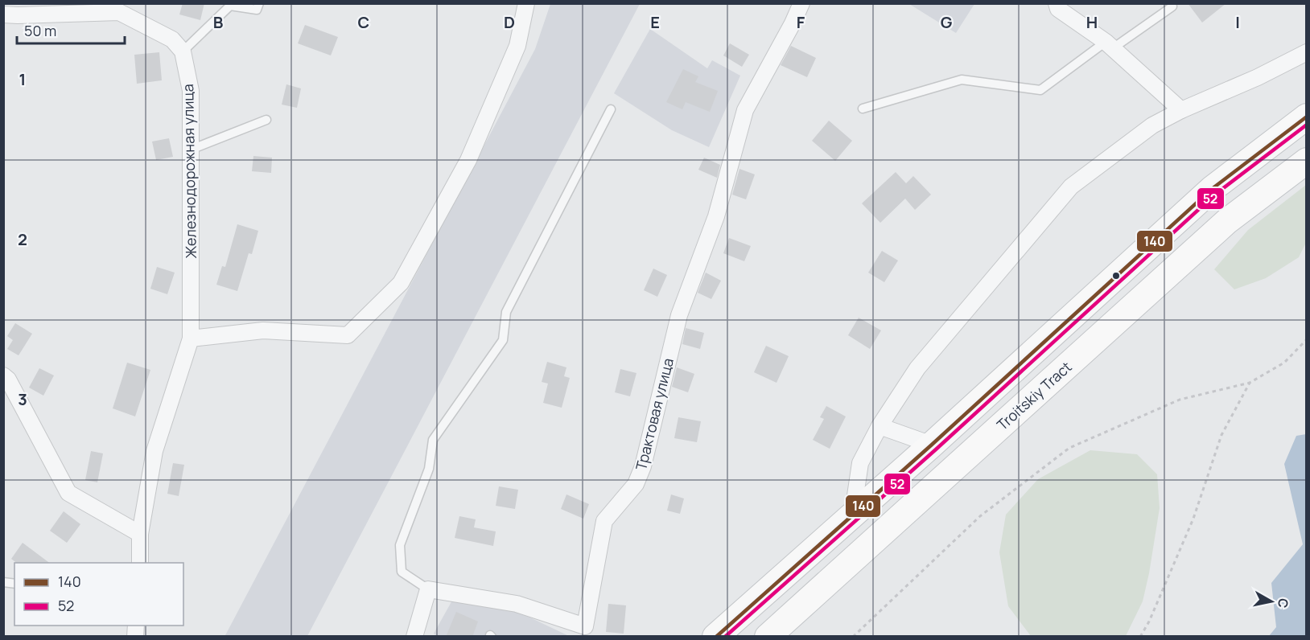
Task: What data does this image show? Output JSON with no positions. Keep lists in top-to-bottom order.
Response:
{
  "streets": {
    "main road": ["Troitskiy Tract"],
    "street": ["Железнодорожная улица", "Трактовая улица"]
  },
  "lines": ["transit line 140", "transit line 52"],
  "legend": ["140", "52"],
  "scale_bar": "50 m",
  "north": "right",
  "grid": {
    "columns": [
      "B",
      "C",
      "D",
      "E",
      "F",
      "G",
      "H",
      "I"
    ],
    "rows": ["1", "2", "3"]
  }
}
